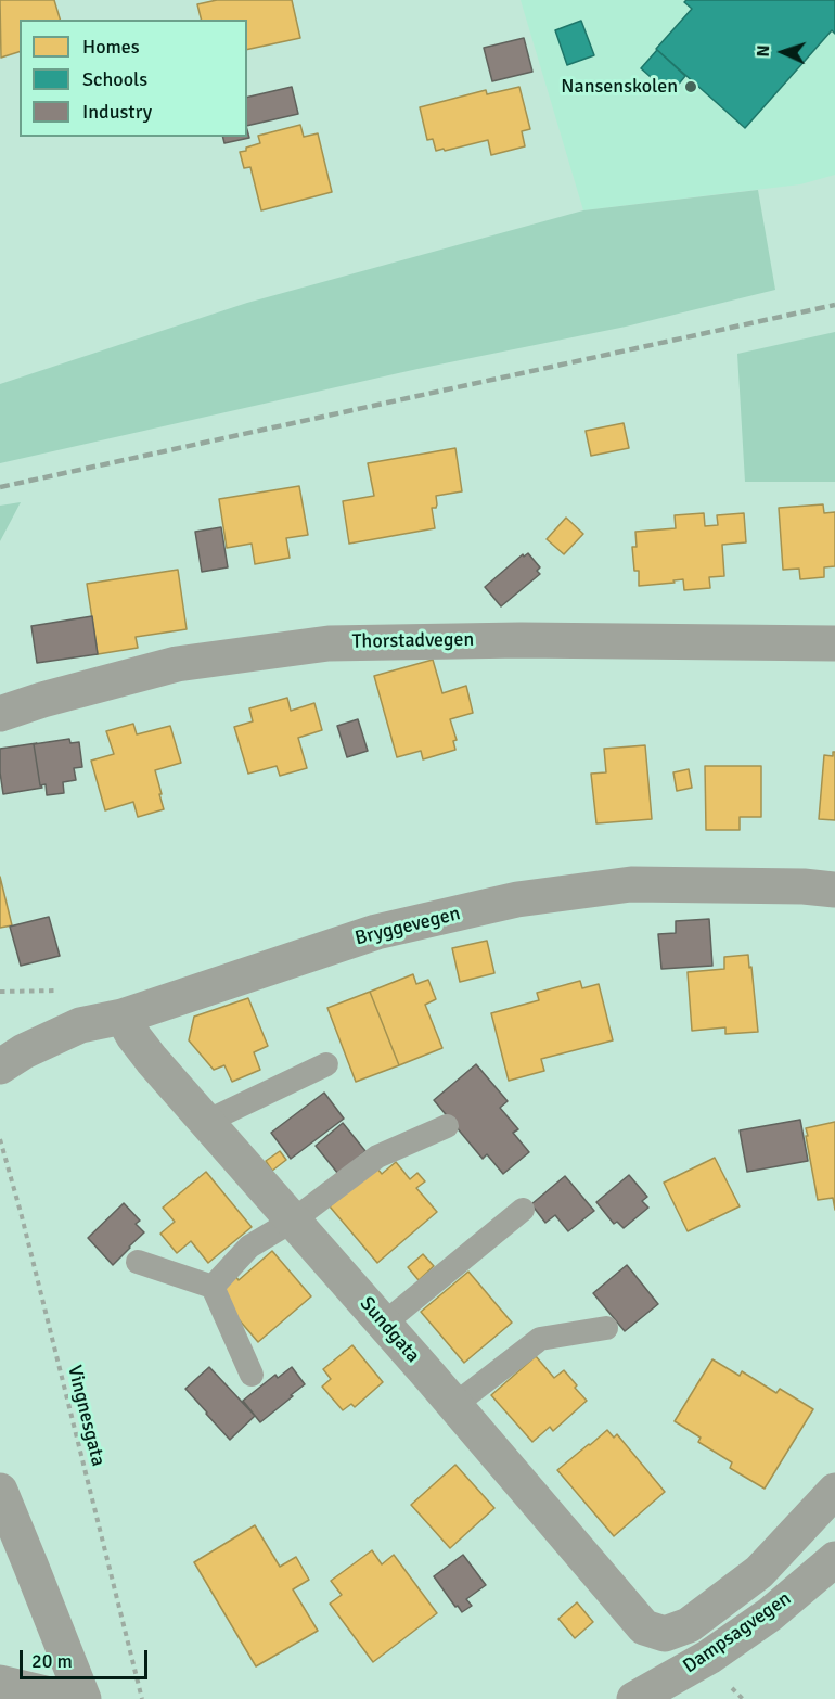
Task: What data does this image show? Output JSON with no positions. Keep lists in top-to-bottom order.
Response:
{
  "streets": {
    "street": [
      "Thorstadvegen",
      "Bryggevegen",
      "Sundgata",
      "Dampsagvegen"
    ],
    "path": ["Vingnesgata"]
  },
  "crossings": [
    ["Bryggevegen", "Sundgata"]
  ],
  "places": ["Nansenskolen"],
  "legend": ["Homes", "Schools", "Industry"],
  "scale_bar": "20 m",
  "north": "left"
}
